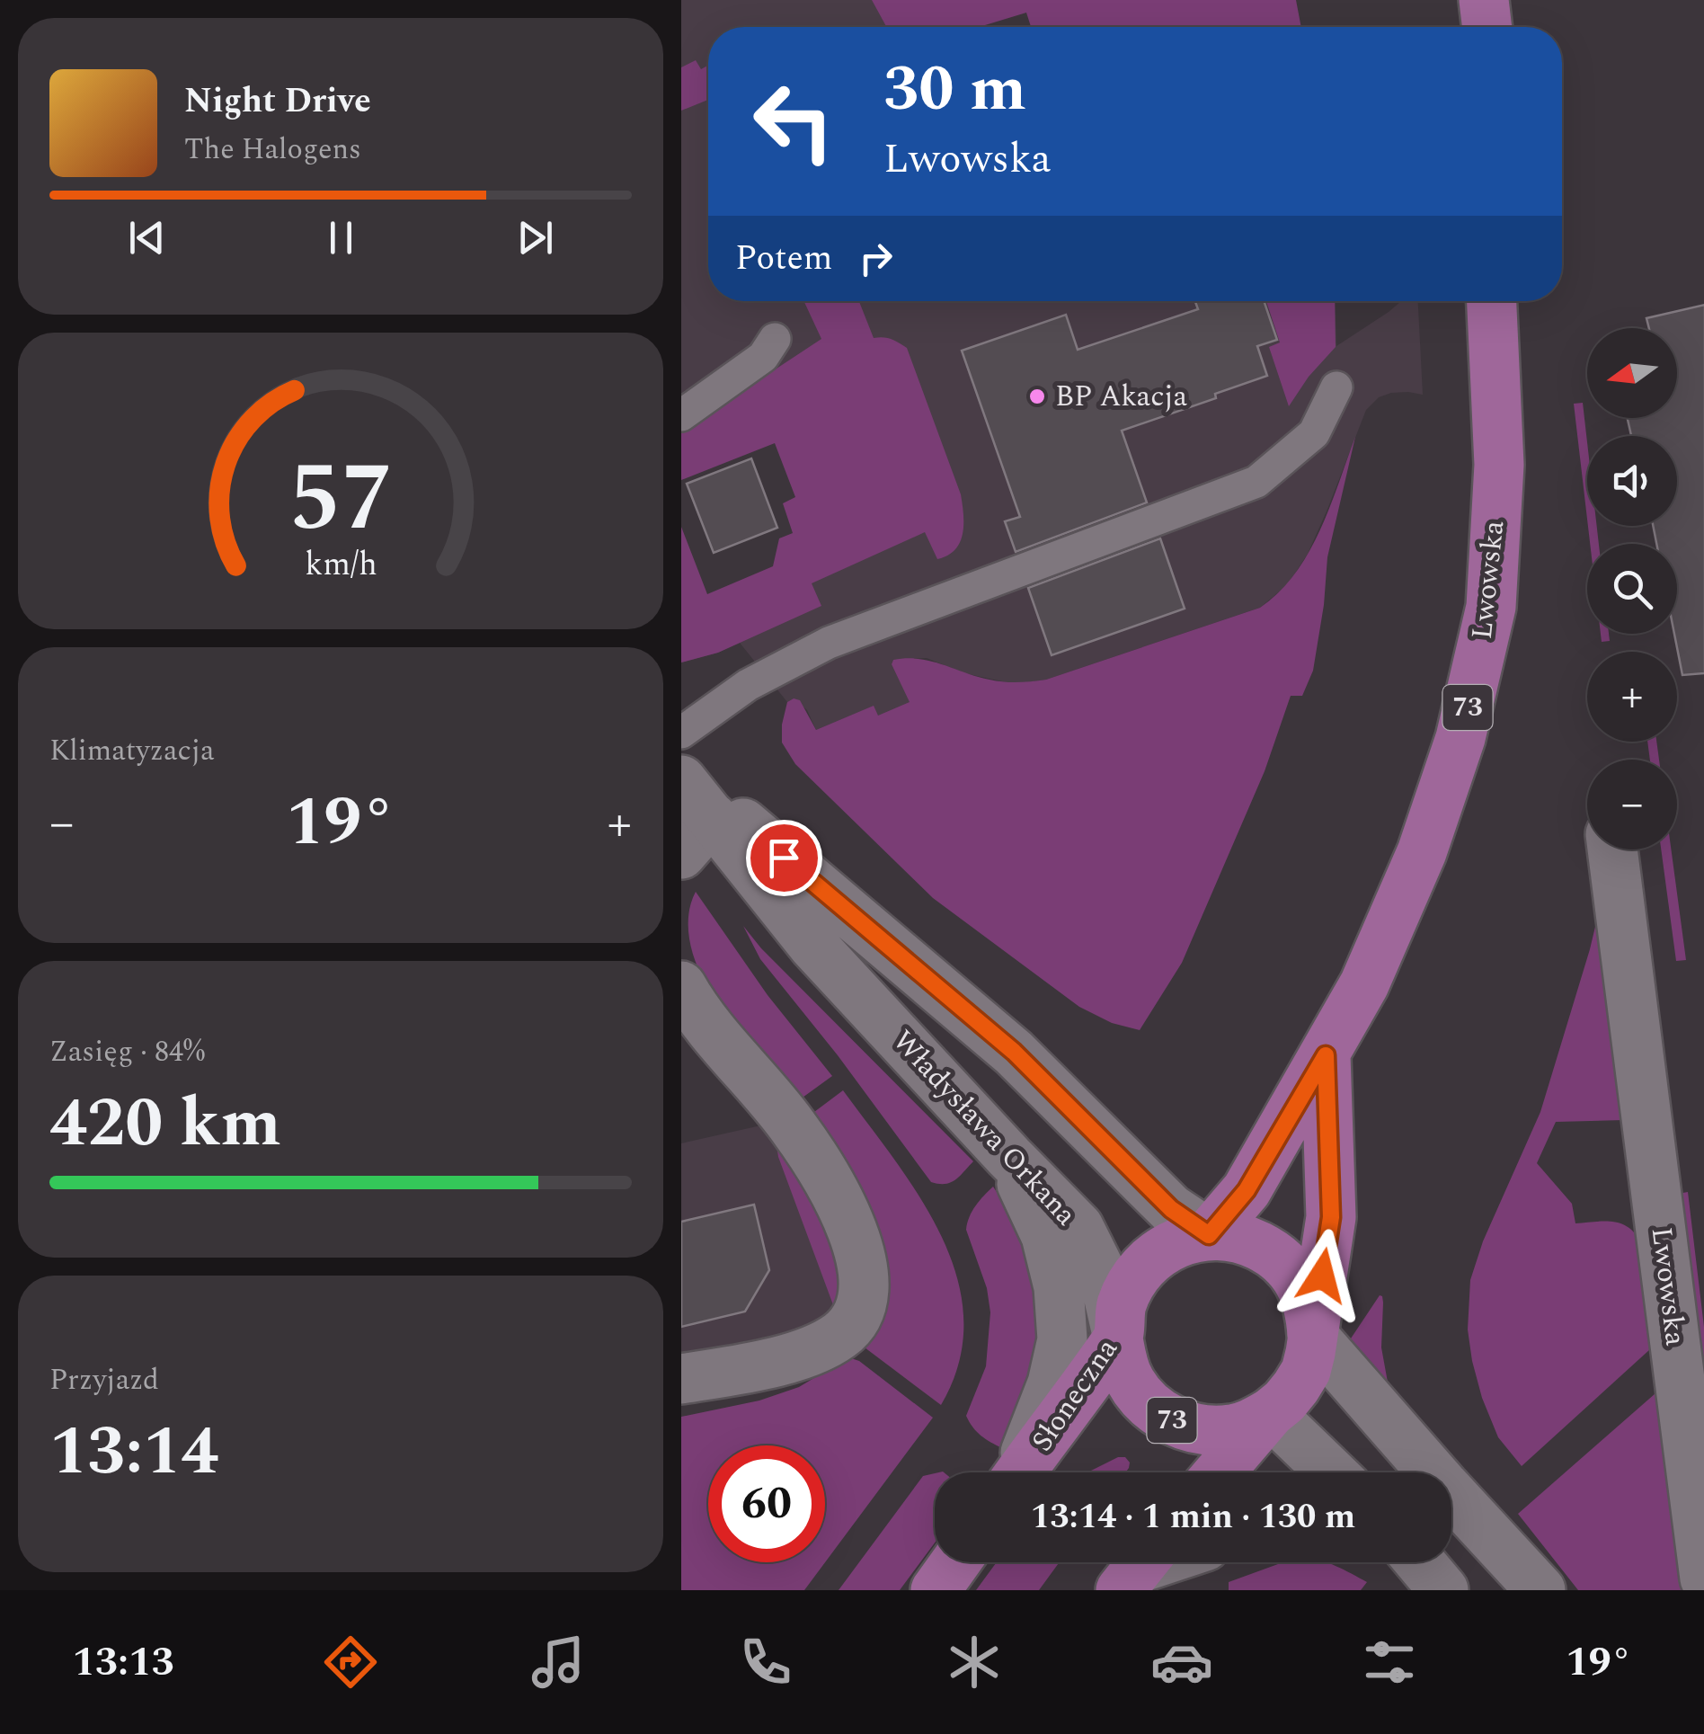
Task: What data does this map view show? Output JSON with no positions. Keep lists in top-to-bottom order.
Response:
{
  "streets": {
    "main road": [
      "Lwowska",
      "73",
      "Władysława Orkana",
      "Słoneczna"
    ]
  },
  "crossings": [
    ["Lwowska", "73"],
    ["Lwowska", "Władysława Orkana"],
    ["Lwowska", "Słoneczna"],
    ["73", "Władysława Orkana"],
    ["73", "Słoneczna"],
    ["Władysława Orkana", "Słoneczna"]
  ],
  "places": ["BP Akacja"],
  "north": "left",
  "page": {
    "turn": ["30 m", "Lwowska"],
    "song": ["Night Drive", "The Halogens"],
    "then": "Potem",
    "map_buttons": ["+", "−"],
    "tile": [
      "Klimatyzacja",
      ["Zasięg · 84%", "420 km"],
      ["Przyjazd", "13:14"]
    ],
    "heat": ["−", "19°", "+"],
    "limit": "60",
    "trip": "13:14 · 1 min · 130 m",
    "tabs": ["13:13", "19°"],
    "gauge": ["57", "km/h"]
  }
}
